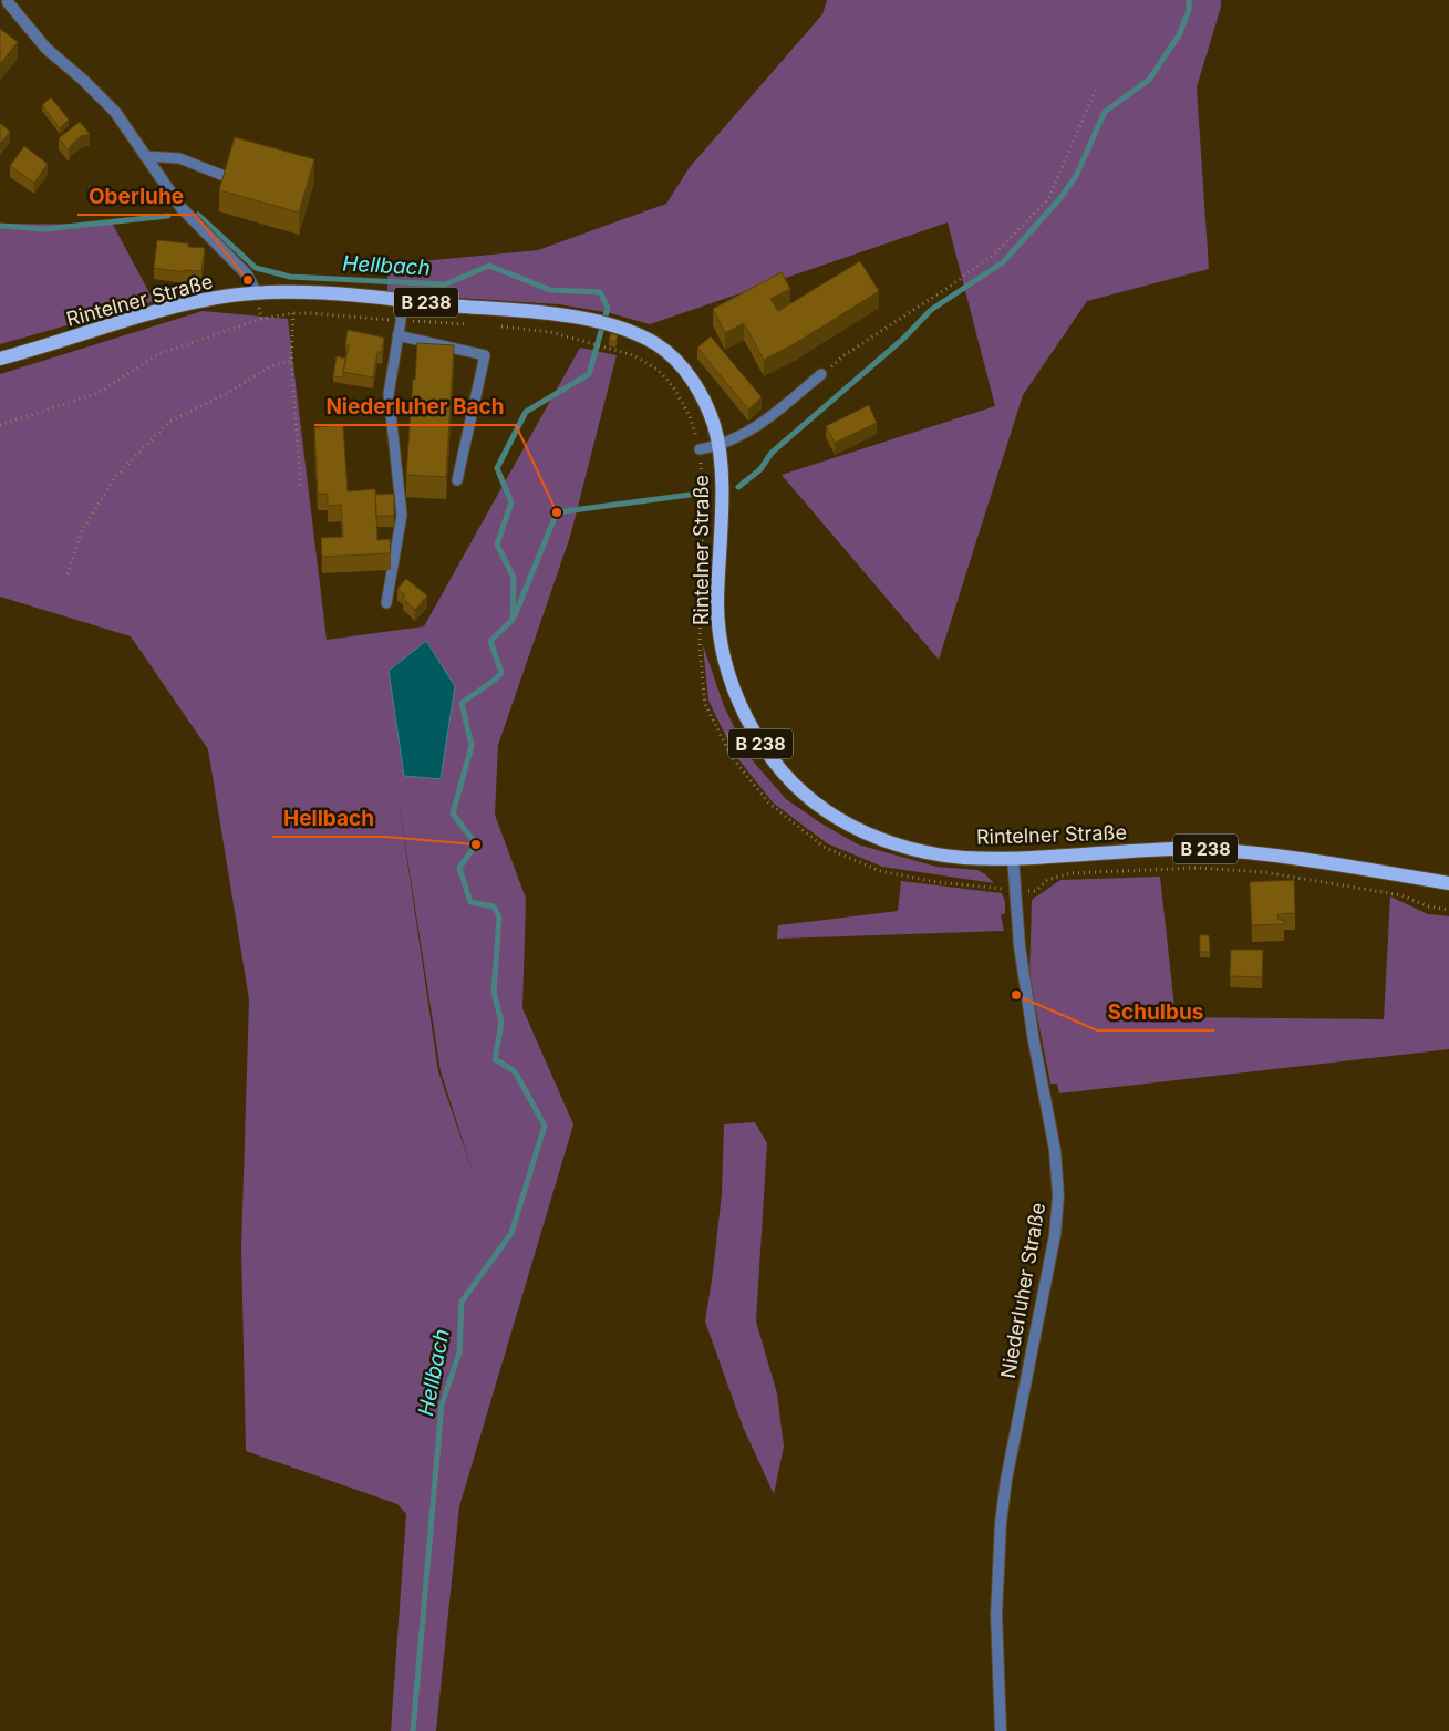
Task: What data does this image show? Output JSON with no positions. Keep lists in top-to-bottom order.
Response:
{
  "streets": {
    "main road": ["Rintelner Straße", "B 238"],
    "street": ["Niederluher Straße"]
  },
  "crossings": [
    ["Rintelner Straße", "Niederluher Straße"]
  ],
  "water": ["Hellbach"],
  "places": [
    "Oberluhe",
    "Niederluher Bach",
    "Hellbach",
    "Schulbus"
  ]
}
